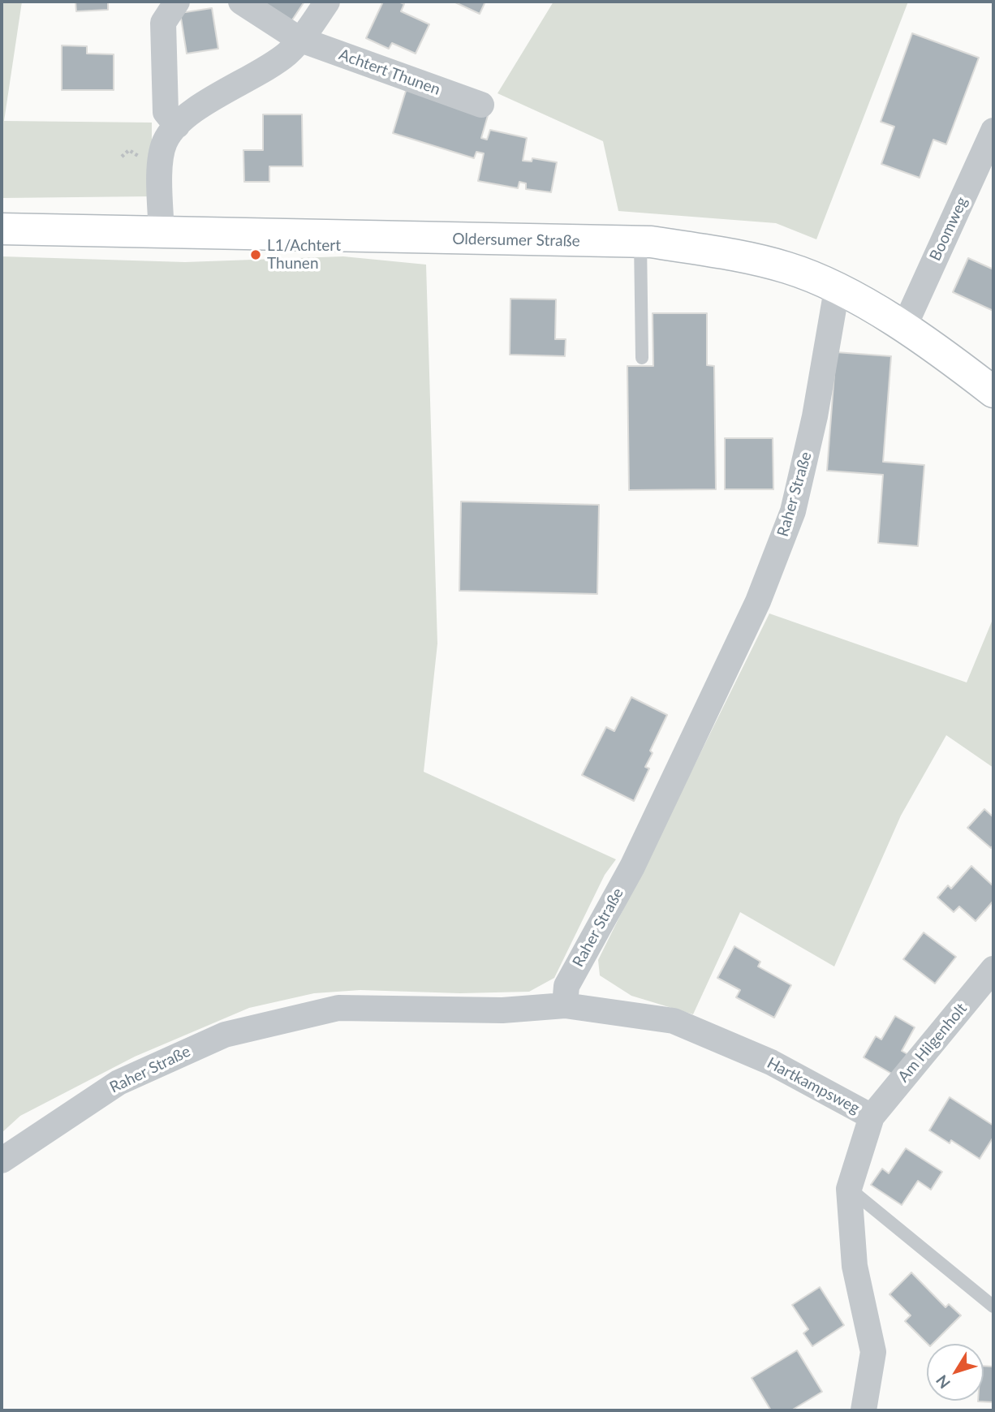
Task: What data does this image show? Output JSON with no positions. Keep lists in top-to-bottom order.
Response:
{
  "streets": {
    "main road": ["Oldersumer Straße"],
    "street": [
      "Achtert Thunen",
      "Boomweg",
      "Raher Straße",
      "Am Hilgenholt",
      "Hartkampsweg"
    ]
  },
  "crossings": [
    ["Boomweg", "Oldersumer Straße"],
    ["Oldersumer Straße", "Raher Straße"],
    ["Raher Straße", "Hartkampsweg"],
    ["Am Hilgenholt", "Hartkampsweg"]
  ],
  "places": ["L1/Achtert Thunen"],
  "north": "bottom left"
}
